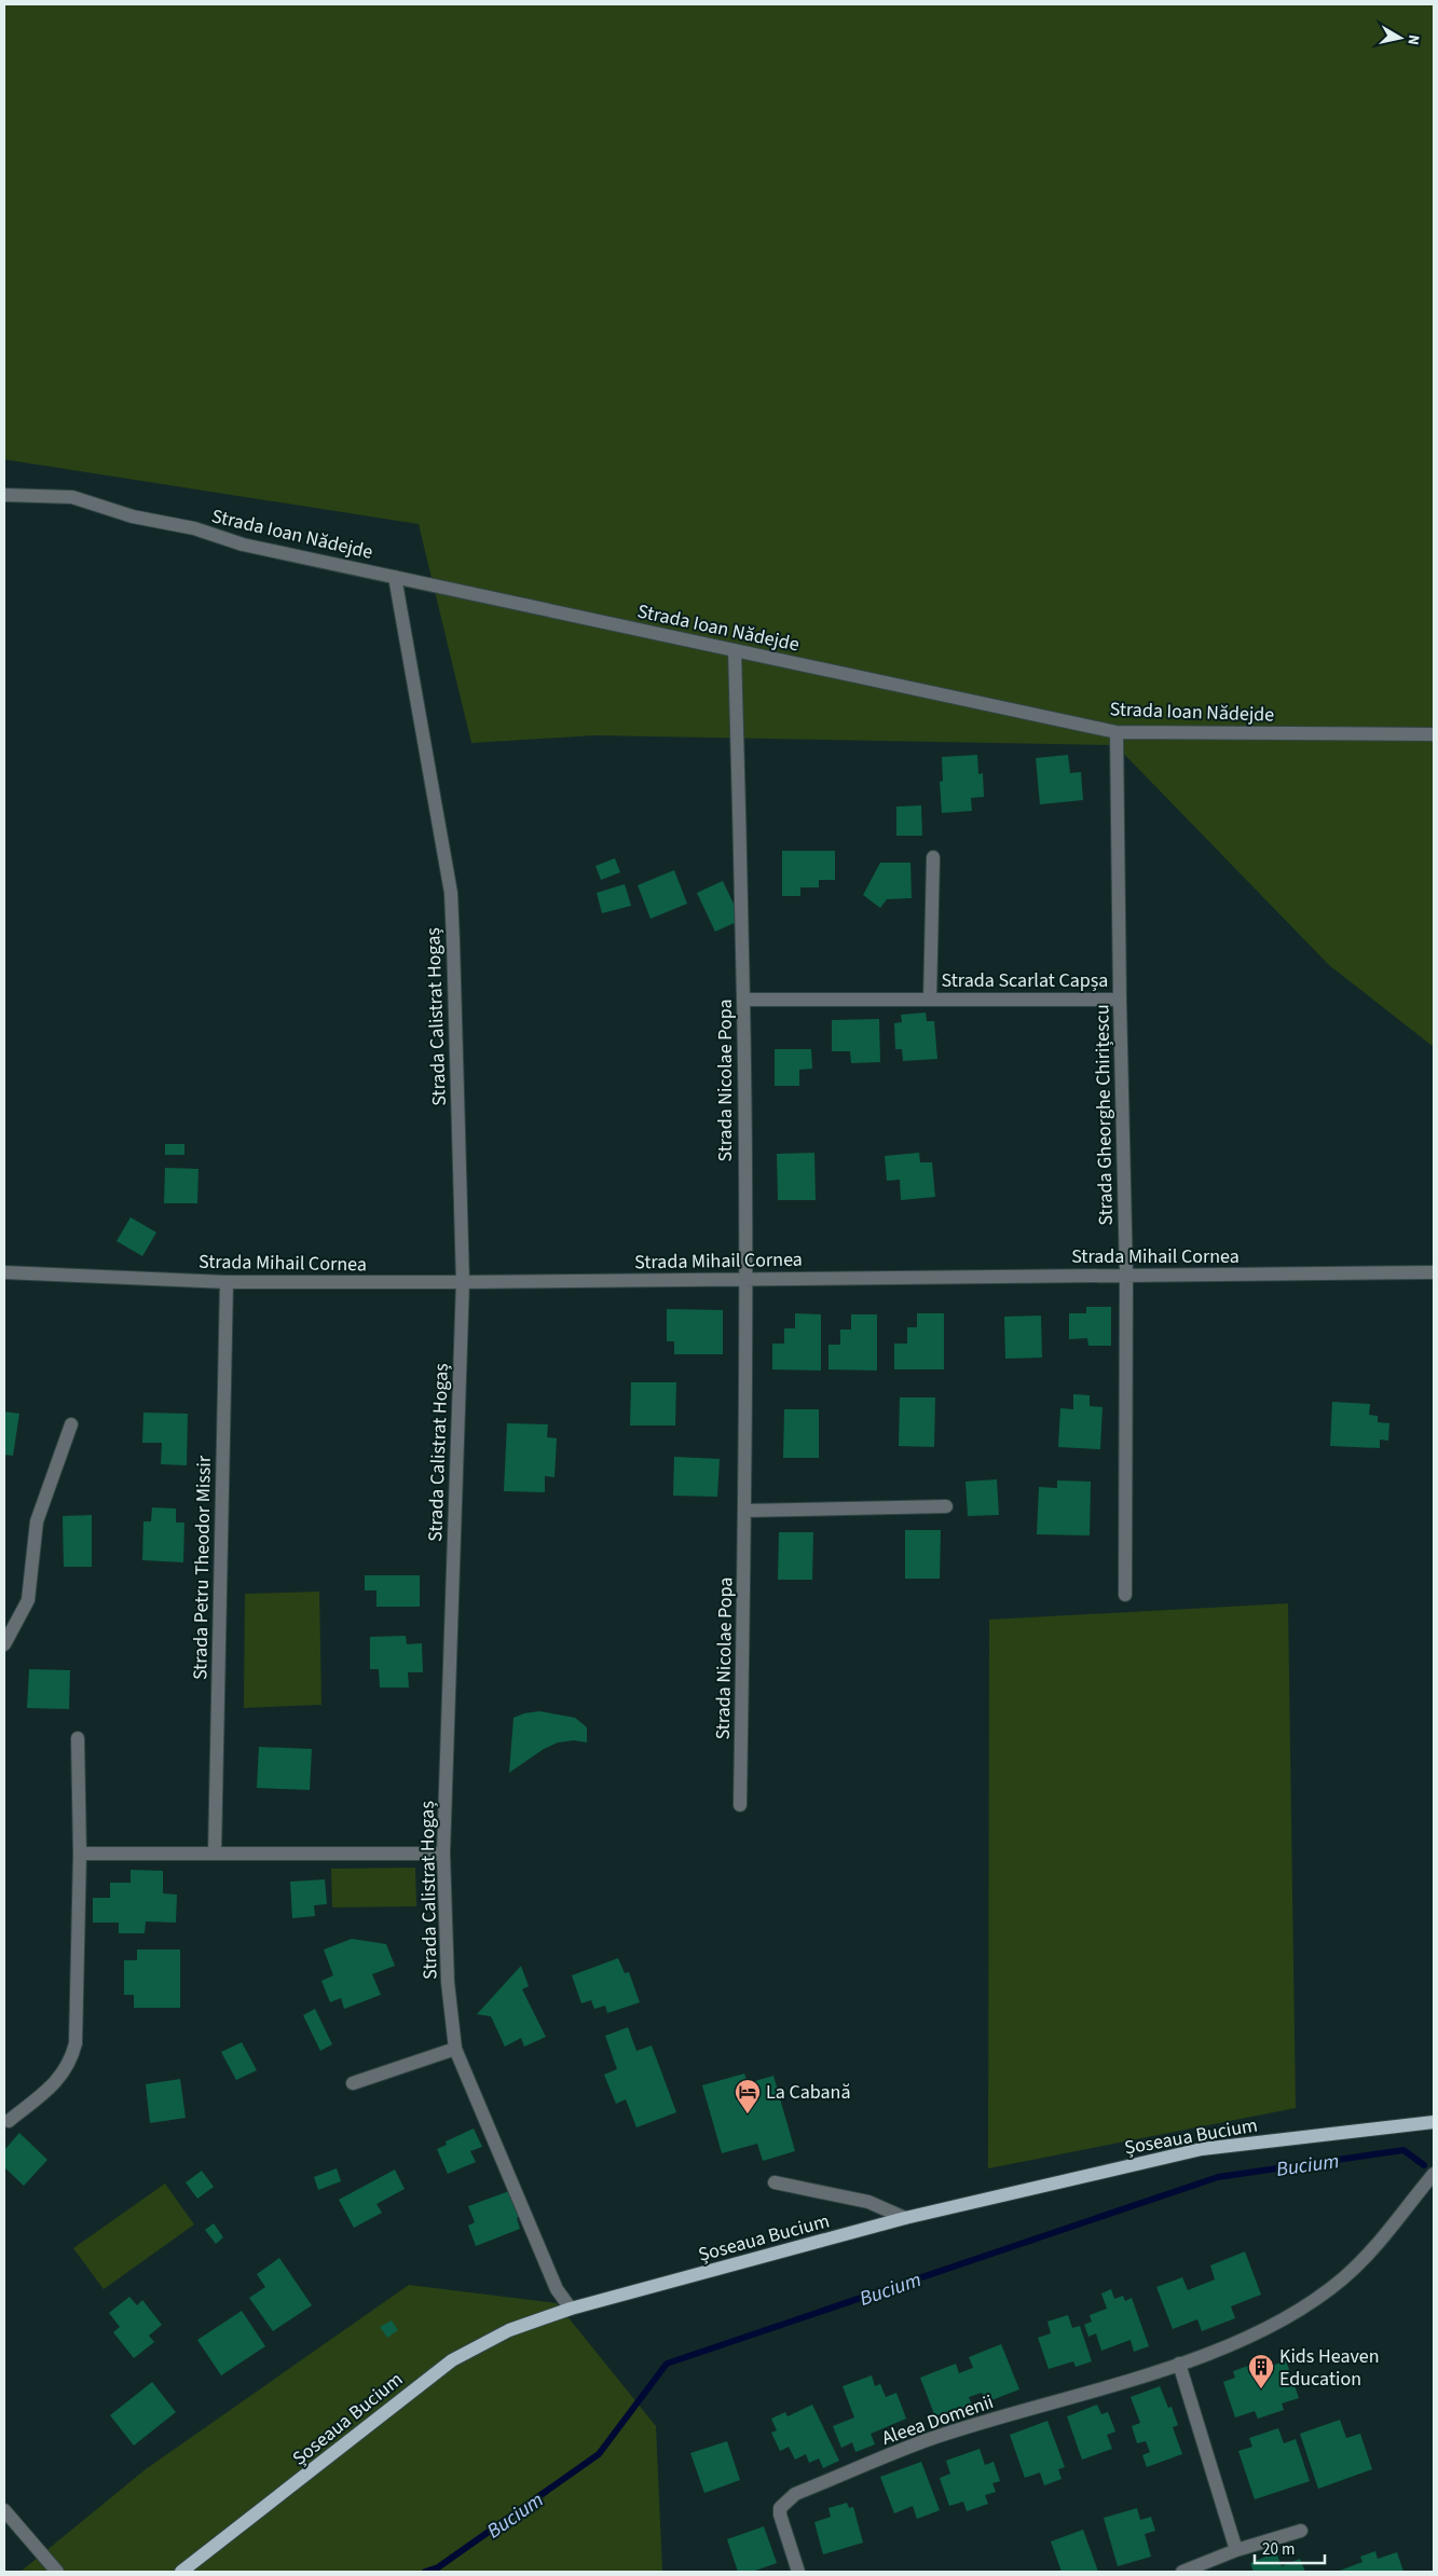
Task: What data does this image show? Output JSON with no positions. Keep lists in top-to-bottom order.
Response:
{
  "streets": {
    "main road": ["Șoseaua Bucium"],
    "street": [
      "Strada Ioan Nădejde",
      "Strada Scarlat Capșa",
      "Strada Calistrat Hogaș",
      "Strada Nicolae Popa",
      "Strada Gheorghe Chirițescu",
      "Strada Mihail Cornea",
      "Strada Petru Theodor Missir",
      "Aleea Domenii"
    ]
  },
  "crossings": [
    ["Strada Ioan Nădejde", "Strada Calistrat Hogaș"],
    ["Strada Ioan Nădejde", "Strada Nicolae Popa"],
    ["Strada Ioan Nădejde", "Strada Gheorghe Chirițescu"],
    ["Strada Scarlat Capșa", "Strada Nicolae Popa"],
    ["Strada Scarlat Capșa", "Strada Gheorghe Chirițescu"],
    ["Strada Calistrat Hogaș", "Strada Mihail Cornea"],
    ["Strada Calistrat Hogaș", "Șoseaua Bucium"],
    ["Strada Nicolae Popa", "Strada Mihail Cornea"],
    ["Strada Gheorghe Chirițescu", "Strada Mihail Cornea"],
    ["Strada Mihail Cornea", "Strada Petru Theodor Missir"]
  ],
  "water": ["Bucium"],
  "places": {
    "hotel": ["La Cabană"],
    "building": ["Kids Heaven Education"]
  },
  "scale_bar": "20 m",
  "north": "right"
}
